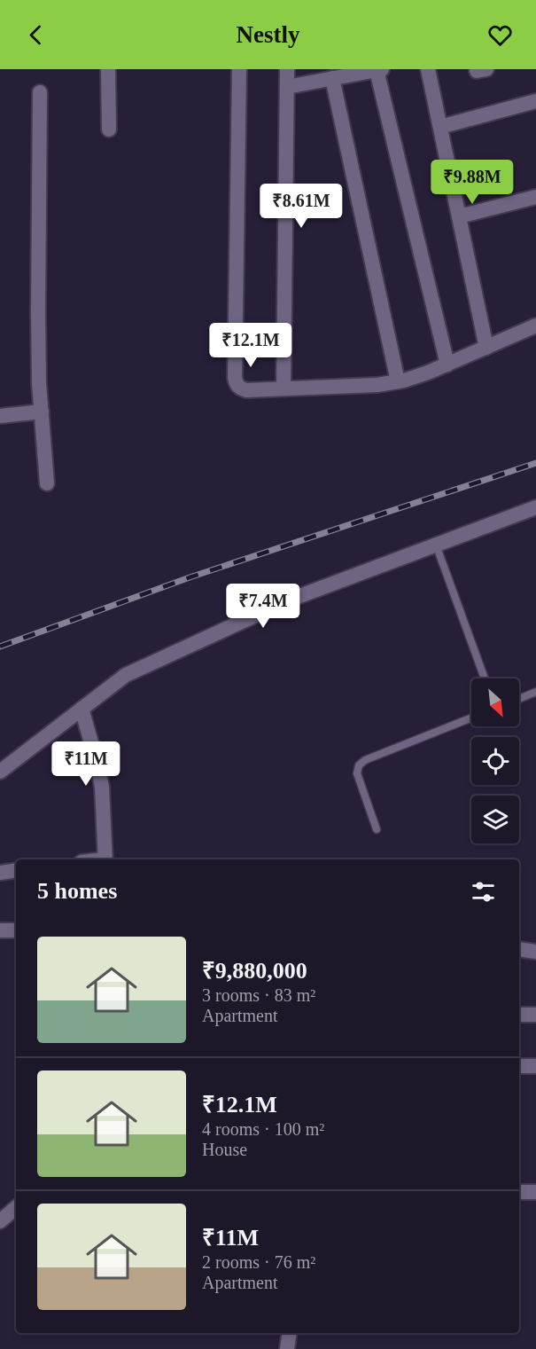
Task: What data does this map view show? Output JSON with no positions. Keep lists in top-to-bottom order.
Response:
{
  "north": "bottom right",
  "page": {
    "header": "Nestly",
    "price": [
      "₹9.88M",
      "₹8.61M",
      "₹12.1M",
      "₹7.4M",
      "₹11M"
    ],
    "heading": "5 homes",
    "list": [
      {
        "name": "₹9,880,000",
        "note": "3 rooms · 83 m² · Apartment"
      },
      {
        "name": "₹12.1M",
        "note": "4 rooms · 100 m² · House"
      },
      {
        "name": "₹11M",
        "note": "2 rooms · 76 m² · Apartment"
      }
    ]
  }
}
